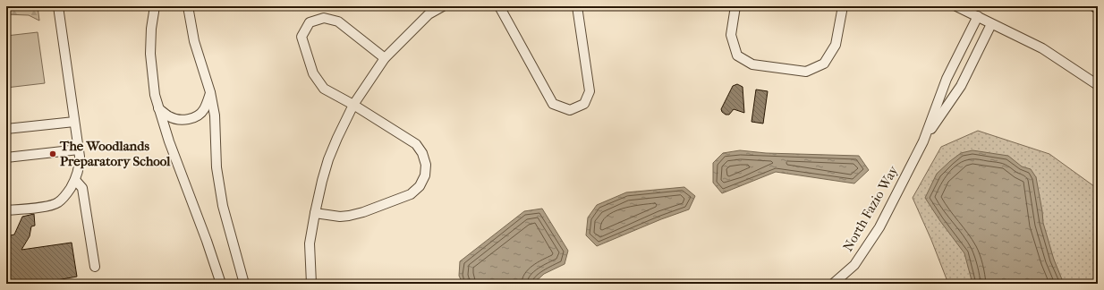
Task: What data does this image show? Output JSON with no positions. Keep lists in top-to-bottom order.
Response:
{
  "streets": {
    "street": ["North Fazio Way"]
  },
  "places": ["The Woodlands Preparatory School"]
}
